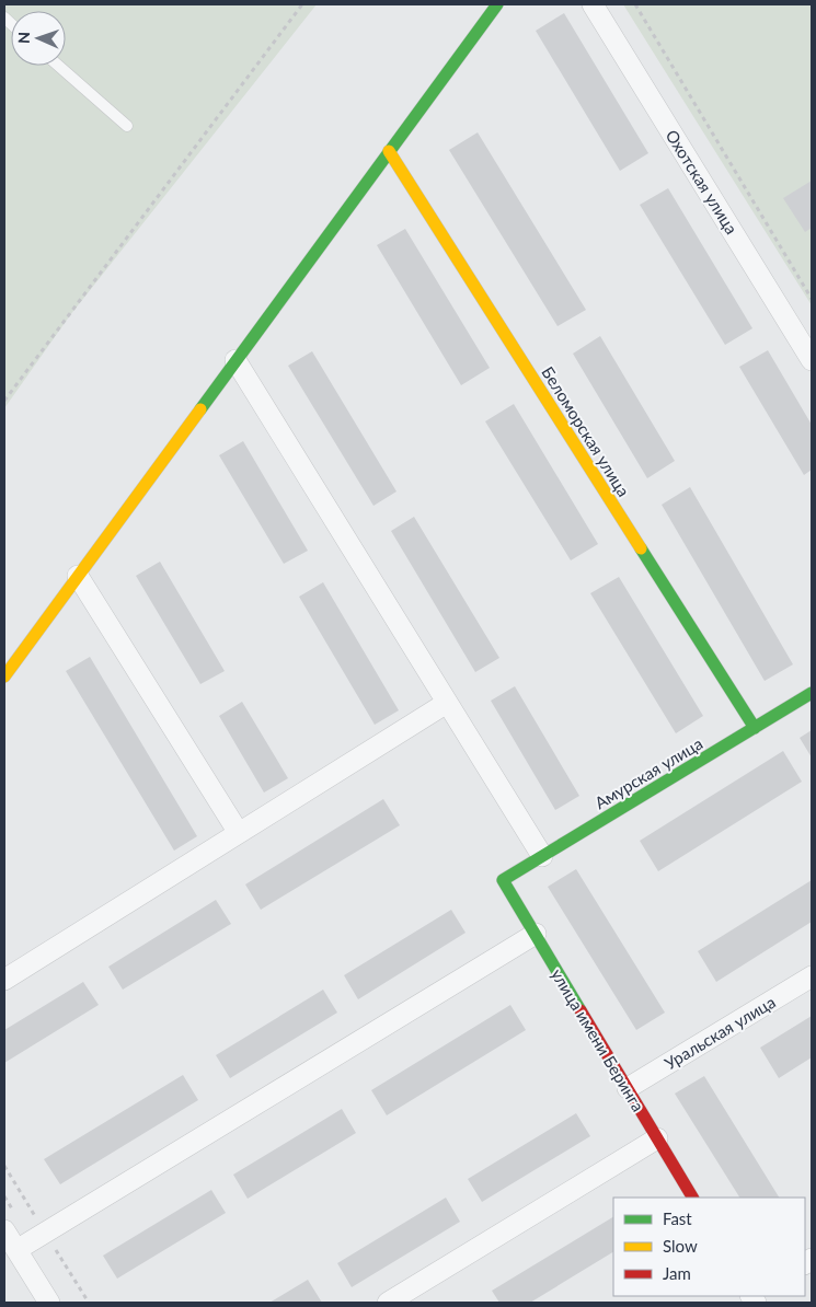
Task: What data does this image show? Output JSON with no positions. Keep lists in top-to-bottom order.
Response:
{
  "streets": {
    "street": [
      "Охотская улица",
      "Беломорская улица",
      "Амурская улица",
      "Уральская улица",
      "улица имени Беринга"
    ]
  },
  "crossings": [
    ["Беломорская улица", "Амурская улица"],
    ["Амурская улица", "улица имени Беринга"],
    ["Уральская улица", "улица имени Беринга"]
  ],
  "legend": ["Fast", "Slow", "Jam"],
  "north": "left"
}
